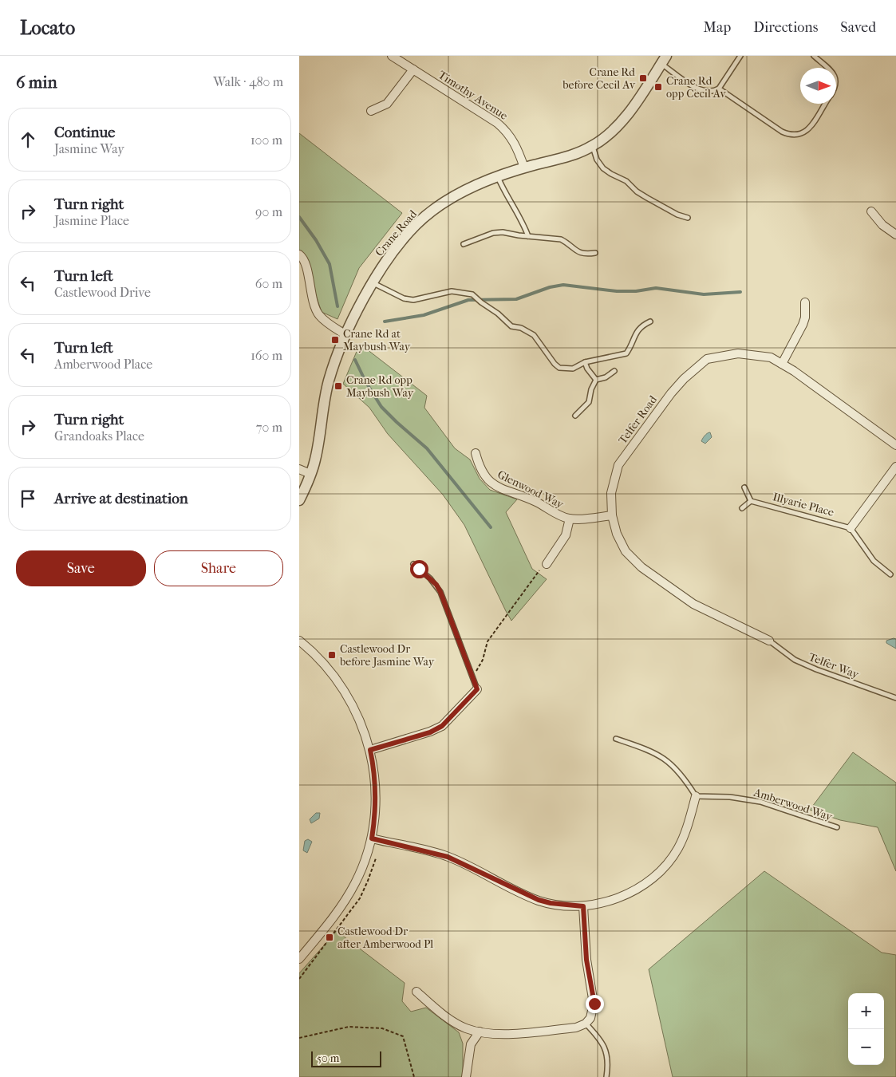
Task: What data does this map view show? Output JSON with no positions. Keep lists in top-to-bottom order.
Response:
{
  "streets": {
    "street": [
      "Timothy Avenue",
      "Crane Road",
      "Telfer Road",
      "Glenwood Way"
    ],
    "lane": ["Illyarie Place", "Telfer Way", "Amberwood Way"]
  },
  "crossings": [
    ["Timothy Avenue", "Crane Road"],
    ["Telfer Road", "Glenwood Way"],
    ["Telfer Road", "Telfer Way"]
  ],
  "places": {
    "transit": [
      "Crane Rd before Cecil Av",
      "Crane Rd opp Cecil Av",
      "Crane Rd at Maybush Way",
      "Crane Rd opp Maybush Way",
      "Castlewood Dr before Jasmine Way",
      "Castlewood Dr after Amberwood Pl"
    ]
  },
  "scale_bar": "50 m",
  "north": "right",
  "page": {
    "header": "Locato",
    "nav": ["Map", "Directions", "Saved"],
    "heading": ["6 min", "Walk · 480 m"],
    "list": [
      ["Continue", "Jasmine Way", "100 m"],
      ["Turn right", "Jasmine Place", "90 m"],
      ["Turn left", "Castlewood Drive", "60 m"],
      ["Turn left", "Amberwood Place", "160 m"],
      ["Turn right", "Grandoaks Place", "70 m"],
      "Arrive at destination"
    ],
    "buttons": ["Save", "Share"],
    "map_buttons": ["+", "−"],
    "scale": "50 m"
  }
}
